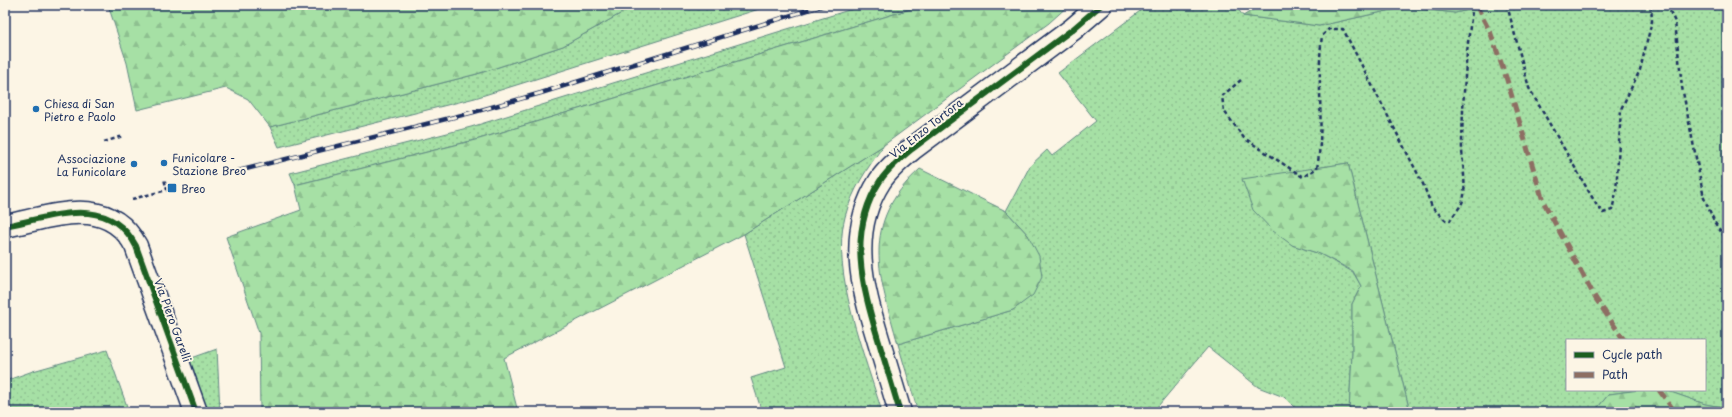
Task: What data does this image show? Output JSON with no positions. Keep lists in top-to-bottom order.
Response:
{
  "streets": {
    "street": ["Via Enzo Tortora", "Via Piero Garelli"]
  },
  "places": {
    "other": ["Chiesa di San Pietro e Paolo", "Funicolare - Stazione Breo", "Associazione La Funicolare"],
    "transit": ["Breo"]
  },
  "legend": ["Cycle path", "Path"]
}
